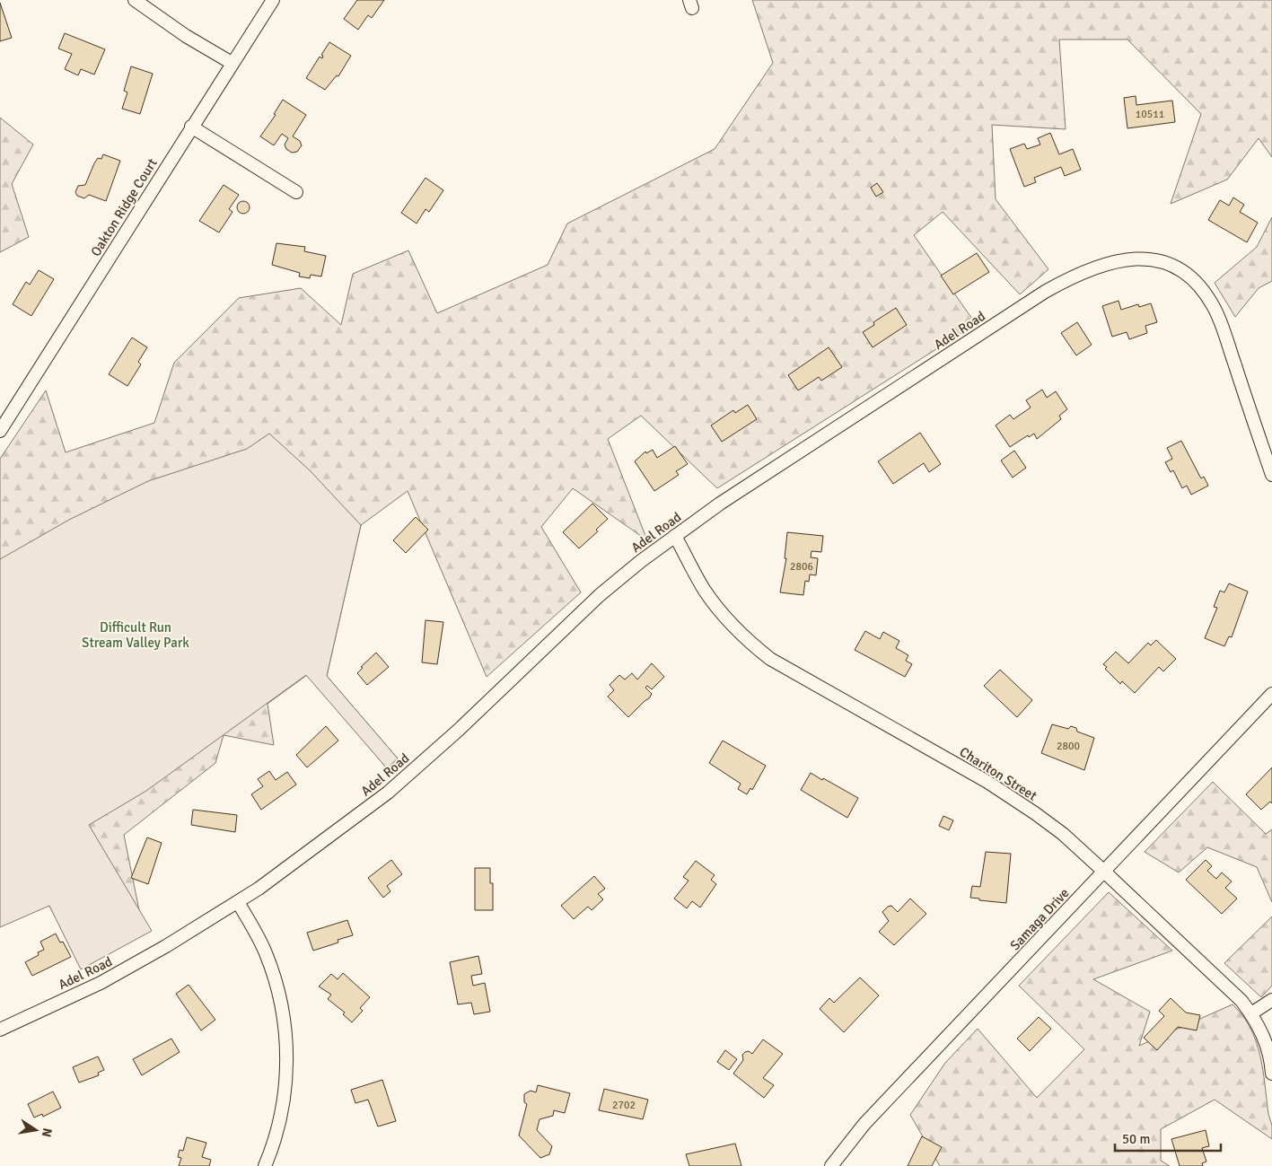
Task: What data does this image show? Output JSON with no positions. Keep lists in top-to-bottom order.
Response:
{
  "streets": {
    "street": [
      "Oakton Ridge Court",
      "Adel Road",
      "Chariton Street",
      "Samaga Drive"
    ]
  },
  "crossings": [
    ["Adel Road", "Chariton Street"],
    ["Chariton Street", "Samaga Drive"]
  ],
  "parks": ["Difficult Run Stream Valley Park"],
  "house_numbers": [
    "10511",
    "2806",
    "2800",
    "2702"
  ],
  "scale_bar": "50 m",
  "north": "right"
}
